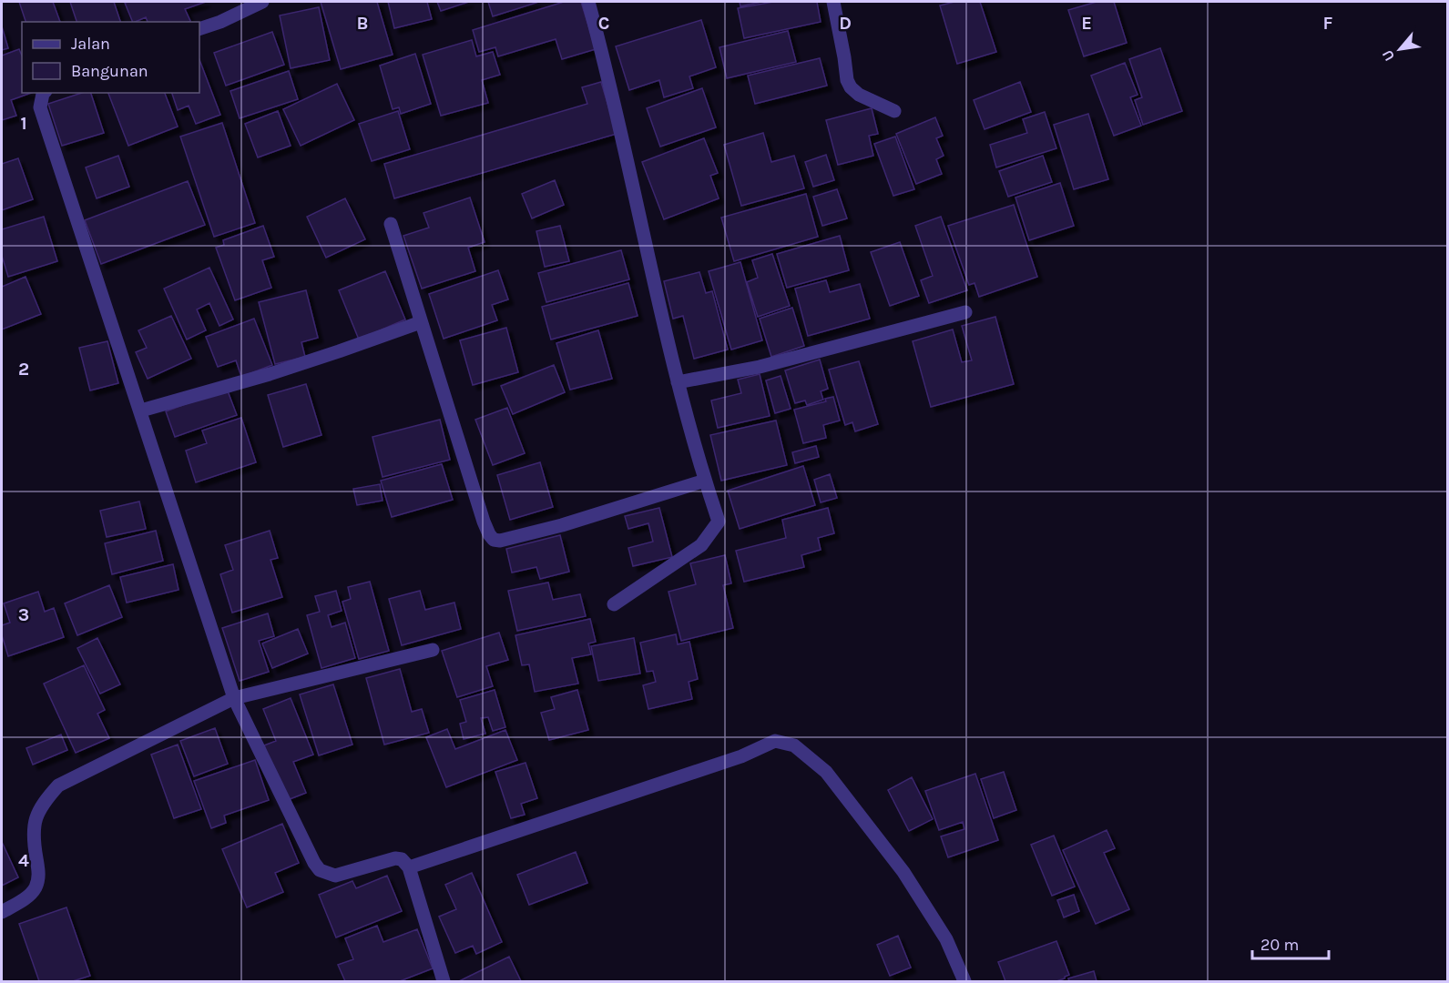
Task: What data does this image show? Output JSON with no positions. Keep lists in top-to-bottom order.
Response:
{
  "legend": ["Jalan", "Bangunan"],
  "scale_bar": "20 m",
  "north": "bottom left",
  "grid": {
    "columns": [
      "B",
      "C",
      "D",
      "E",
      "F"
    ],
    "rows": [
      "1",
      "2",
      "3",
      "4"
    ]
  }
}
